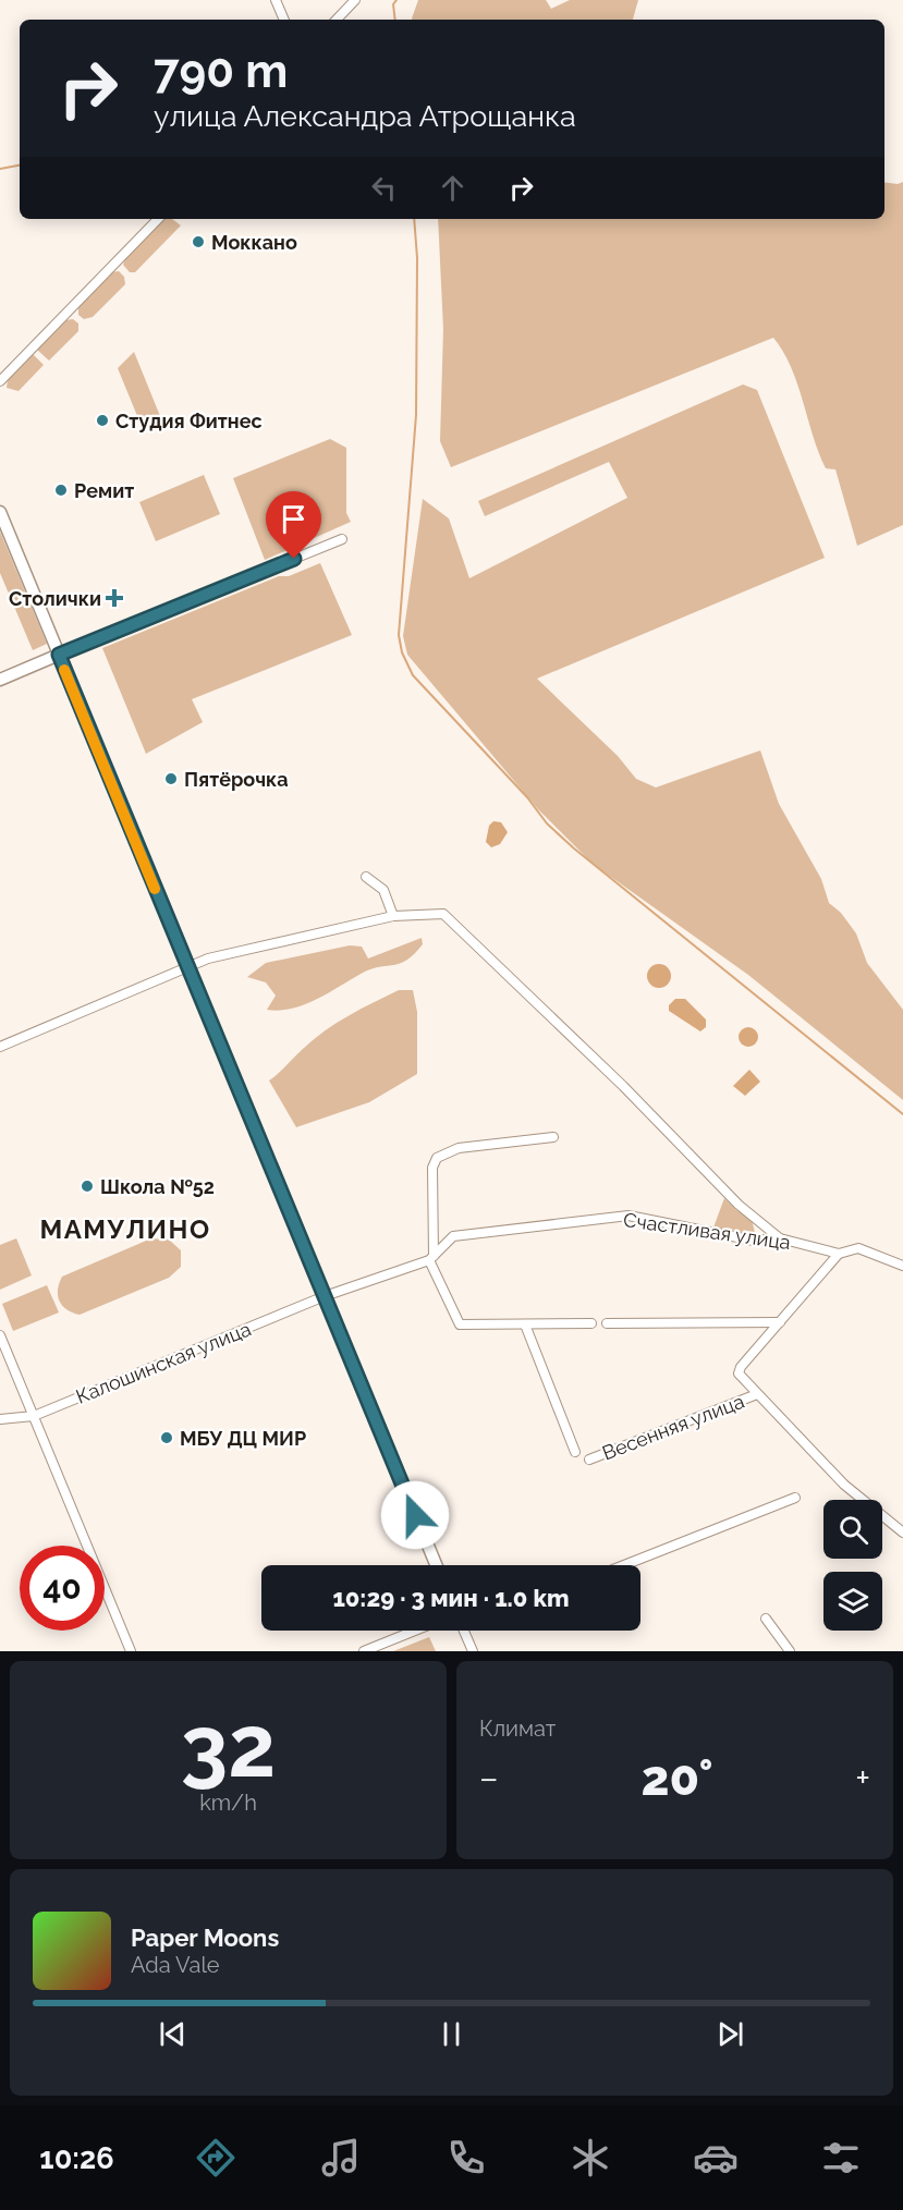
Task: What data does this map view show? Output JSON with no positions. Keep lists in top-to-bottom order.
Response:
{
  "streets": {
    "street": ["Счастливая улица", "Калошинская улица", "Весенняя улица"]
  },
  "crossings": [
    ["Счастливая улица", "Калошинская улица"]
  ],
  "districts": ["МАМУЛИНО"],
  "places": {
    "other": [
      "Моккано",
      "Студия Фитнес",
      "Ремит",
      "Пятёрочка",
      "Школа №52",
      "МБУ ДЦ МИР"
    ],
    "health": ["Столички"]
  },
  "page": {
    "turn": ["790 m", "улица Александра Атрощанка"],
    "limit": "40",
    "trip": "10:29 · 3 мин · 1.0 km",
    "tile": [
      ["32", "km/h"],
      "Климат"
    ],
    "heat": ["−", "20°", "+"],
    "song": ["Paper Moons", "Ada Vale"],
    "tabs": "10:26"
  }
}
